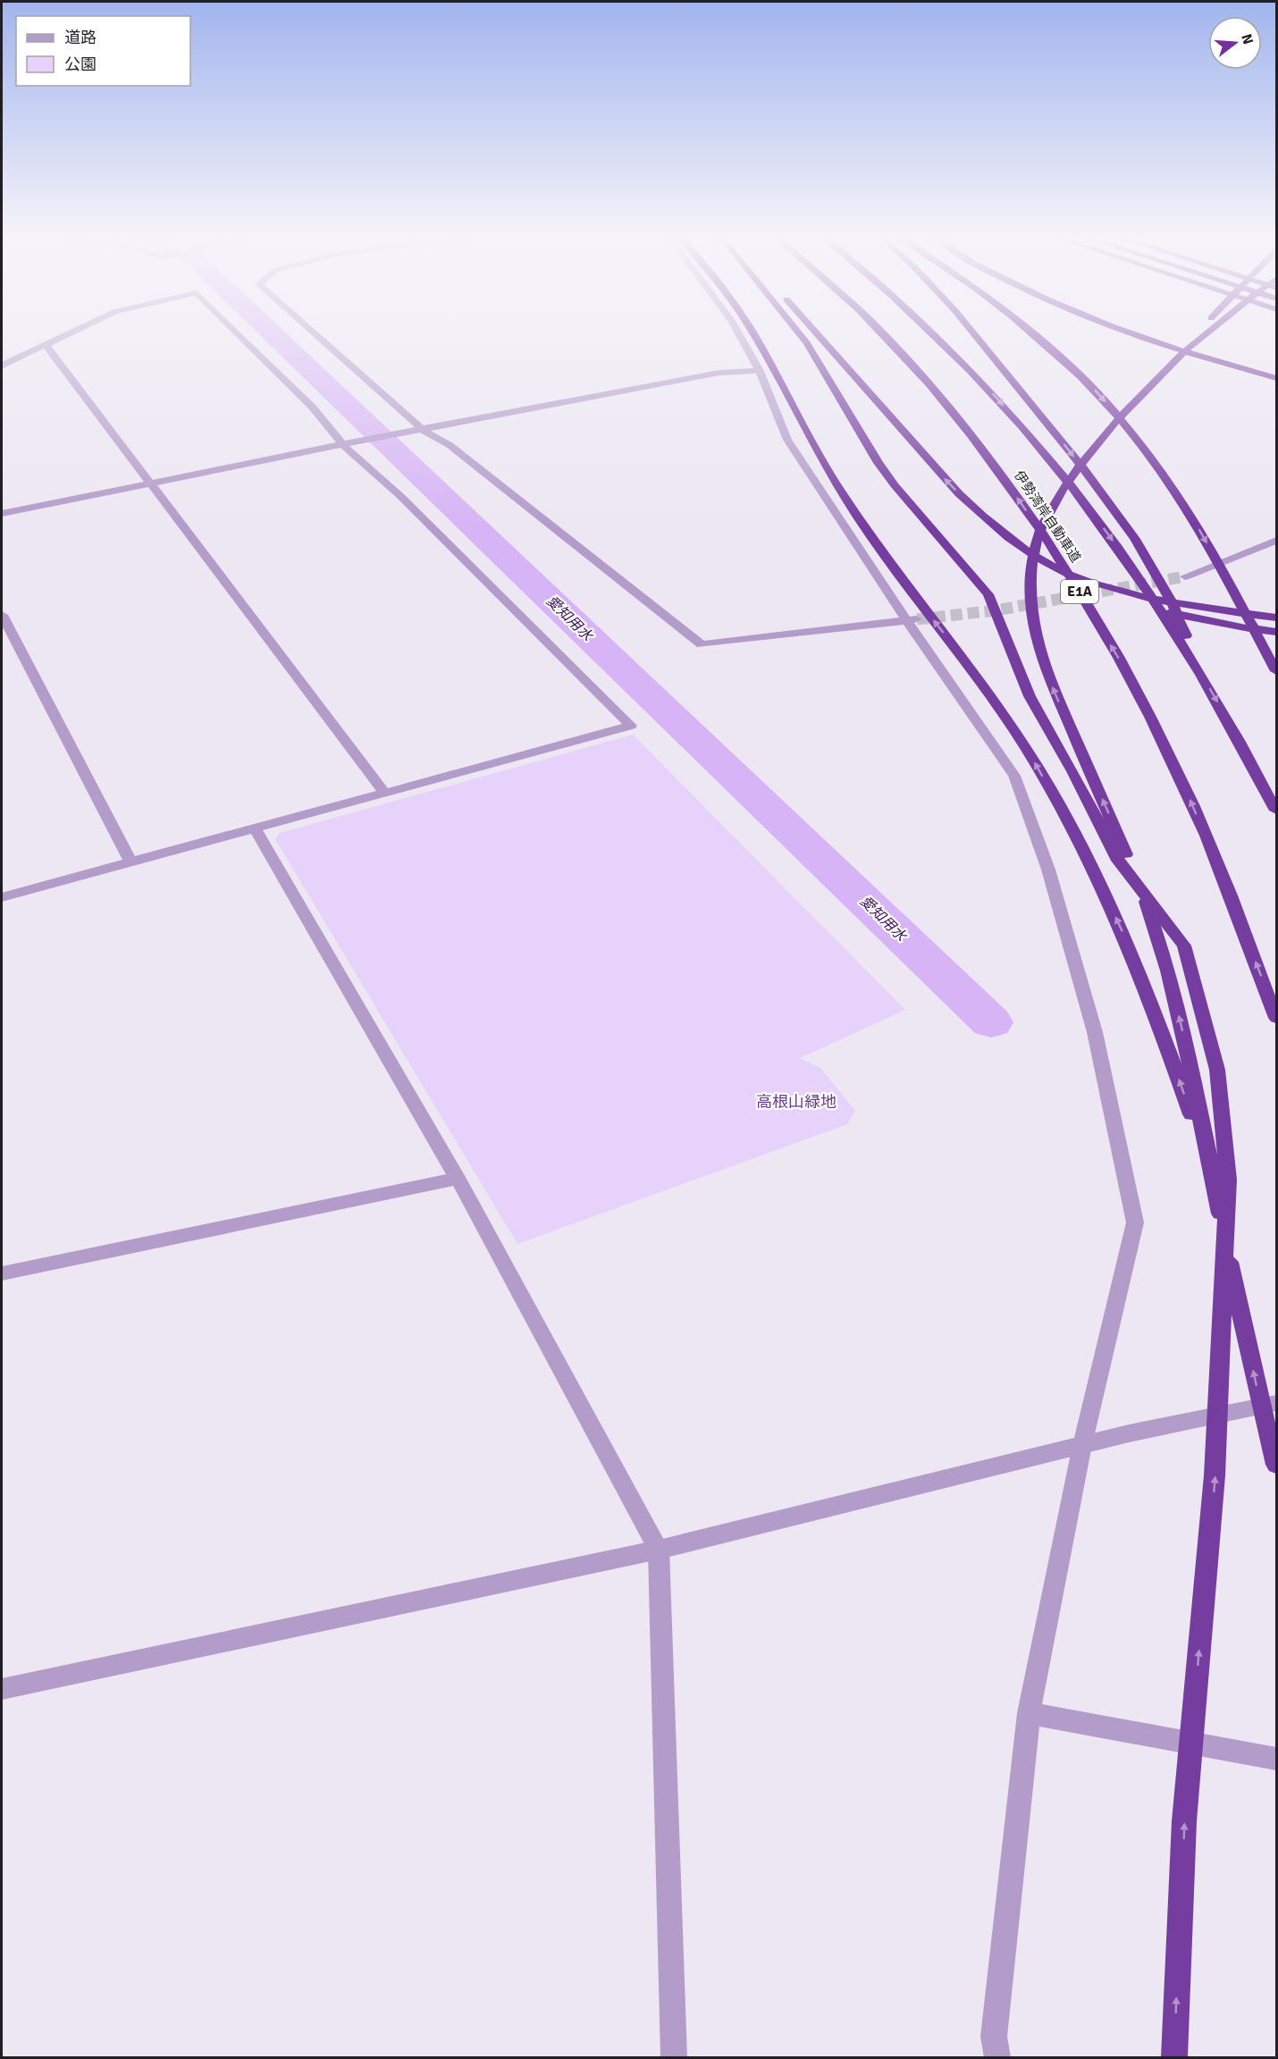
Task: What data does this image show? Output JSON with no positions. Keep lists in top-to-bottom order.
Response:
{
  "streets": {
    "highway": ["伊勢湾岸自動車道", "E1A"]
  },
  "water": ["愛知用水"],
  "parks": ["高根山緑地"],
  "legend": ["道路", "公園"],
  "north": "right"
}
